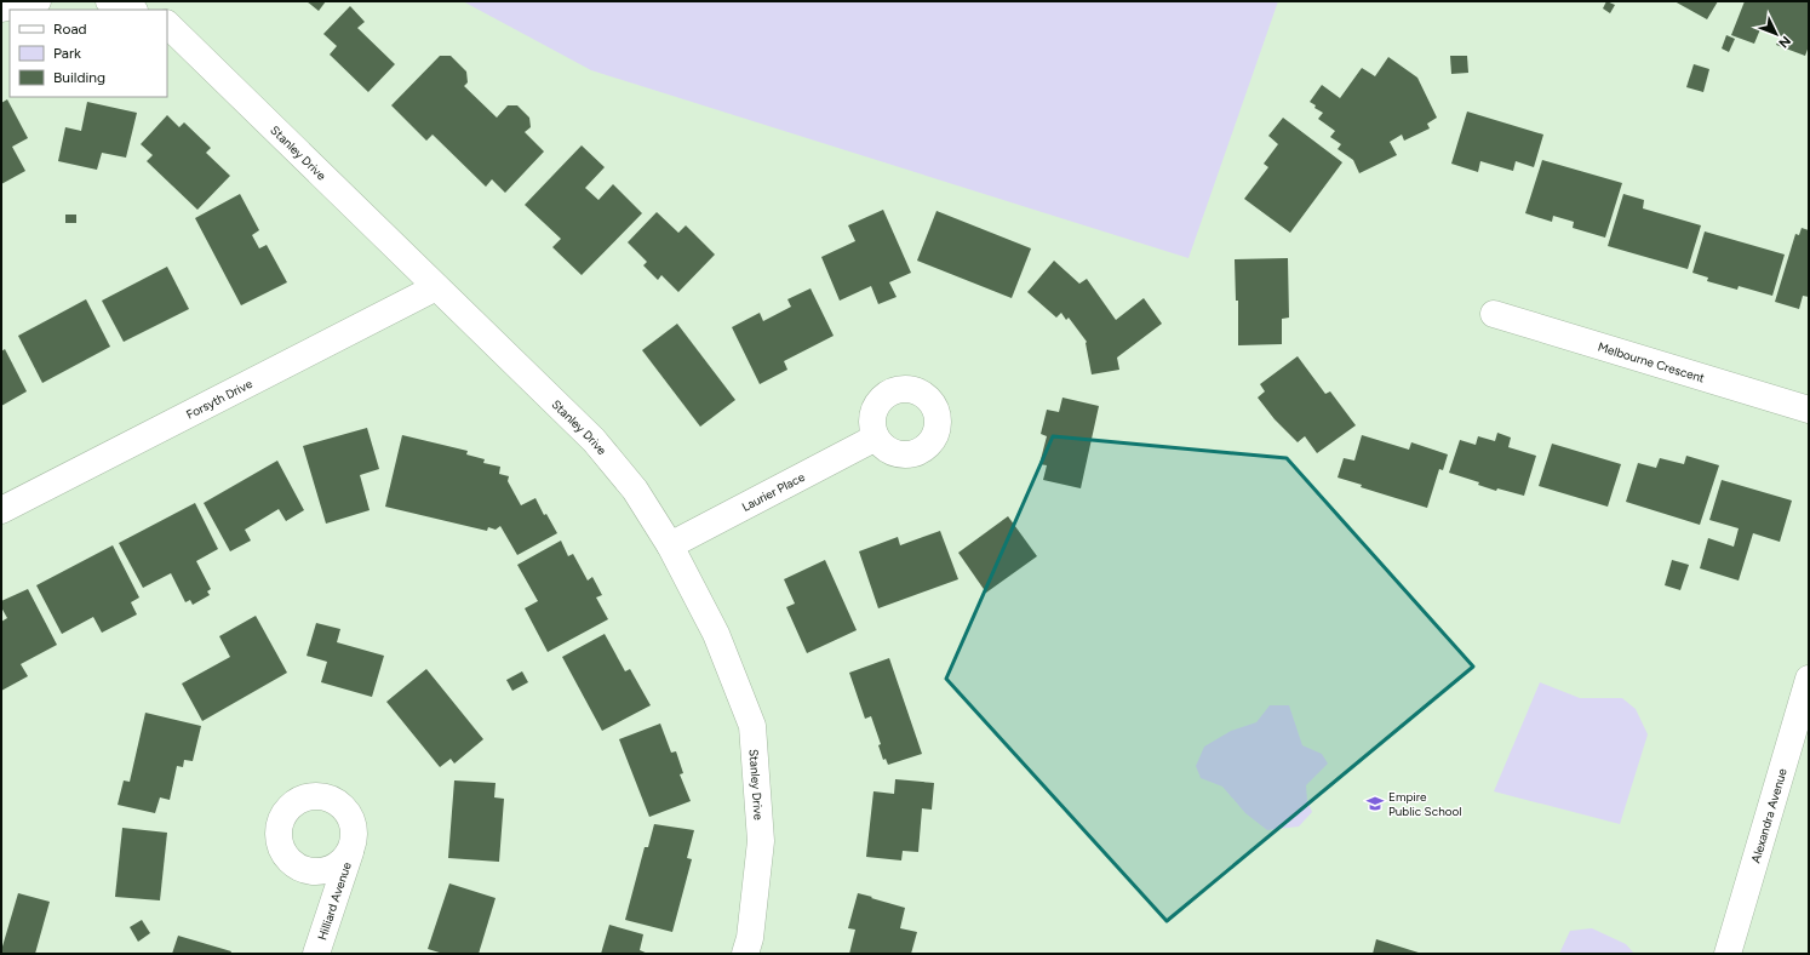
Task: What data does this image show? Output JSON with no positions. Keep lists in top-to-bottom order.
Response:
{
  "streets": {
    "street": [
      "Stanley Drive",
      "Melbourne Crescent",
      "Forsyth Drive",
      "Laurier Place",
      "Alexandra Avenue",
      "Hilliard Avenue"
    ]
  },
  "crossings": [
    ["Stanley Drive", "Forsyth Drive"],
    ["Stanley Drive", "Laurier Place"]
  ],
  "places": {
    "school or university": ["Empire Public School"]
  },
  "legend": ["Road", "Park", "Building"],
  "north": "bottom right"
}
